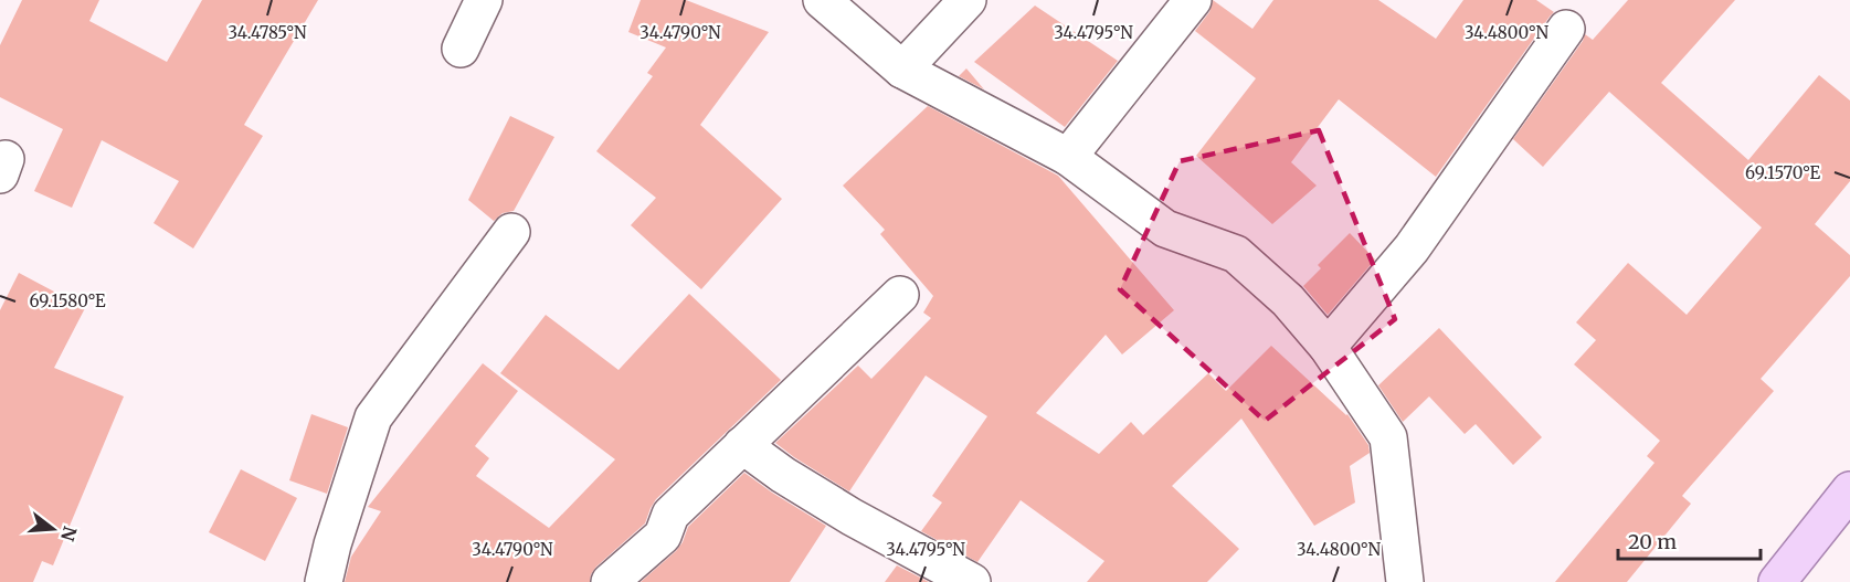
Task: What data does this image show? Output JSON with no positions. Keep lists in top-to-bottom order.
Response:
{
  "scale_bar": "20 m",
  "north": "right",
  "coordinates": [
    "34.4785°N",
    "34.4790°N",
    "34.4795°N",
    "34.4800°N",
    "69.1570°E",
    "69.1580°E"
  ]
}
